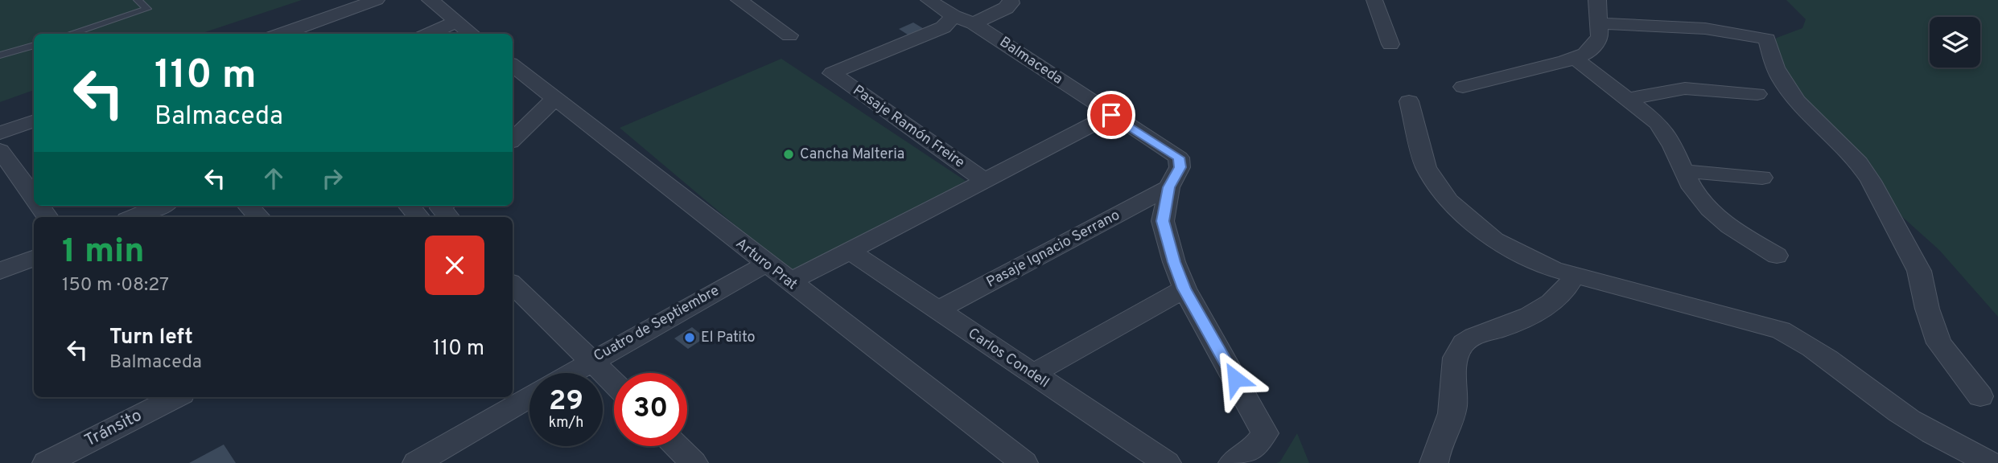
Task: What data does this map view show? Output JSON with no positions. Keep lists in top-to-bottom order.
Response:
{
  "streets": {
    "street": [
      "Balmaceda",
      "Pasaje Ramón Freire",
      "Pasaje Ignacio Serrano",
      "Arturo Prat",
      "Cuatro de Septiembre",
      "Carlos Condell",
      "Tránsito"
    ]
  },
  "crossings": [
    ["Balmaceda", "Pasaje Ramón Freire"],
    ["Balmaceda", "Pasaje Ignacio Serrano"],
    ["Pasaje Ignacio Serrano", "Carlos Condell"],
    ["Arturo Prat", "Cuatro de Septiembre"]
  ],
  "places": ["Cancha Malteria", "El Patito"],
  "page": {
    "turn": ["110 m", "Balmaceda"],
    "heading": ["1 min", "150 m · 08:27"],
    "list": [
      {
        "name": "Turn left",
        "note": "Balmaceda",
        "value": "110 m"
      }
    ],
    "speed": "29 km/h",
    "limit": "30"
  }
}
